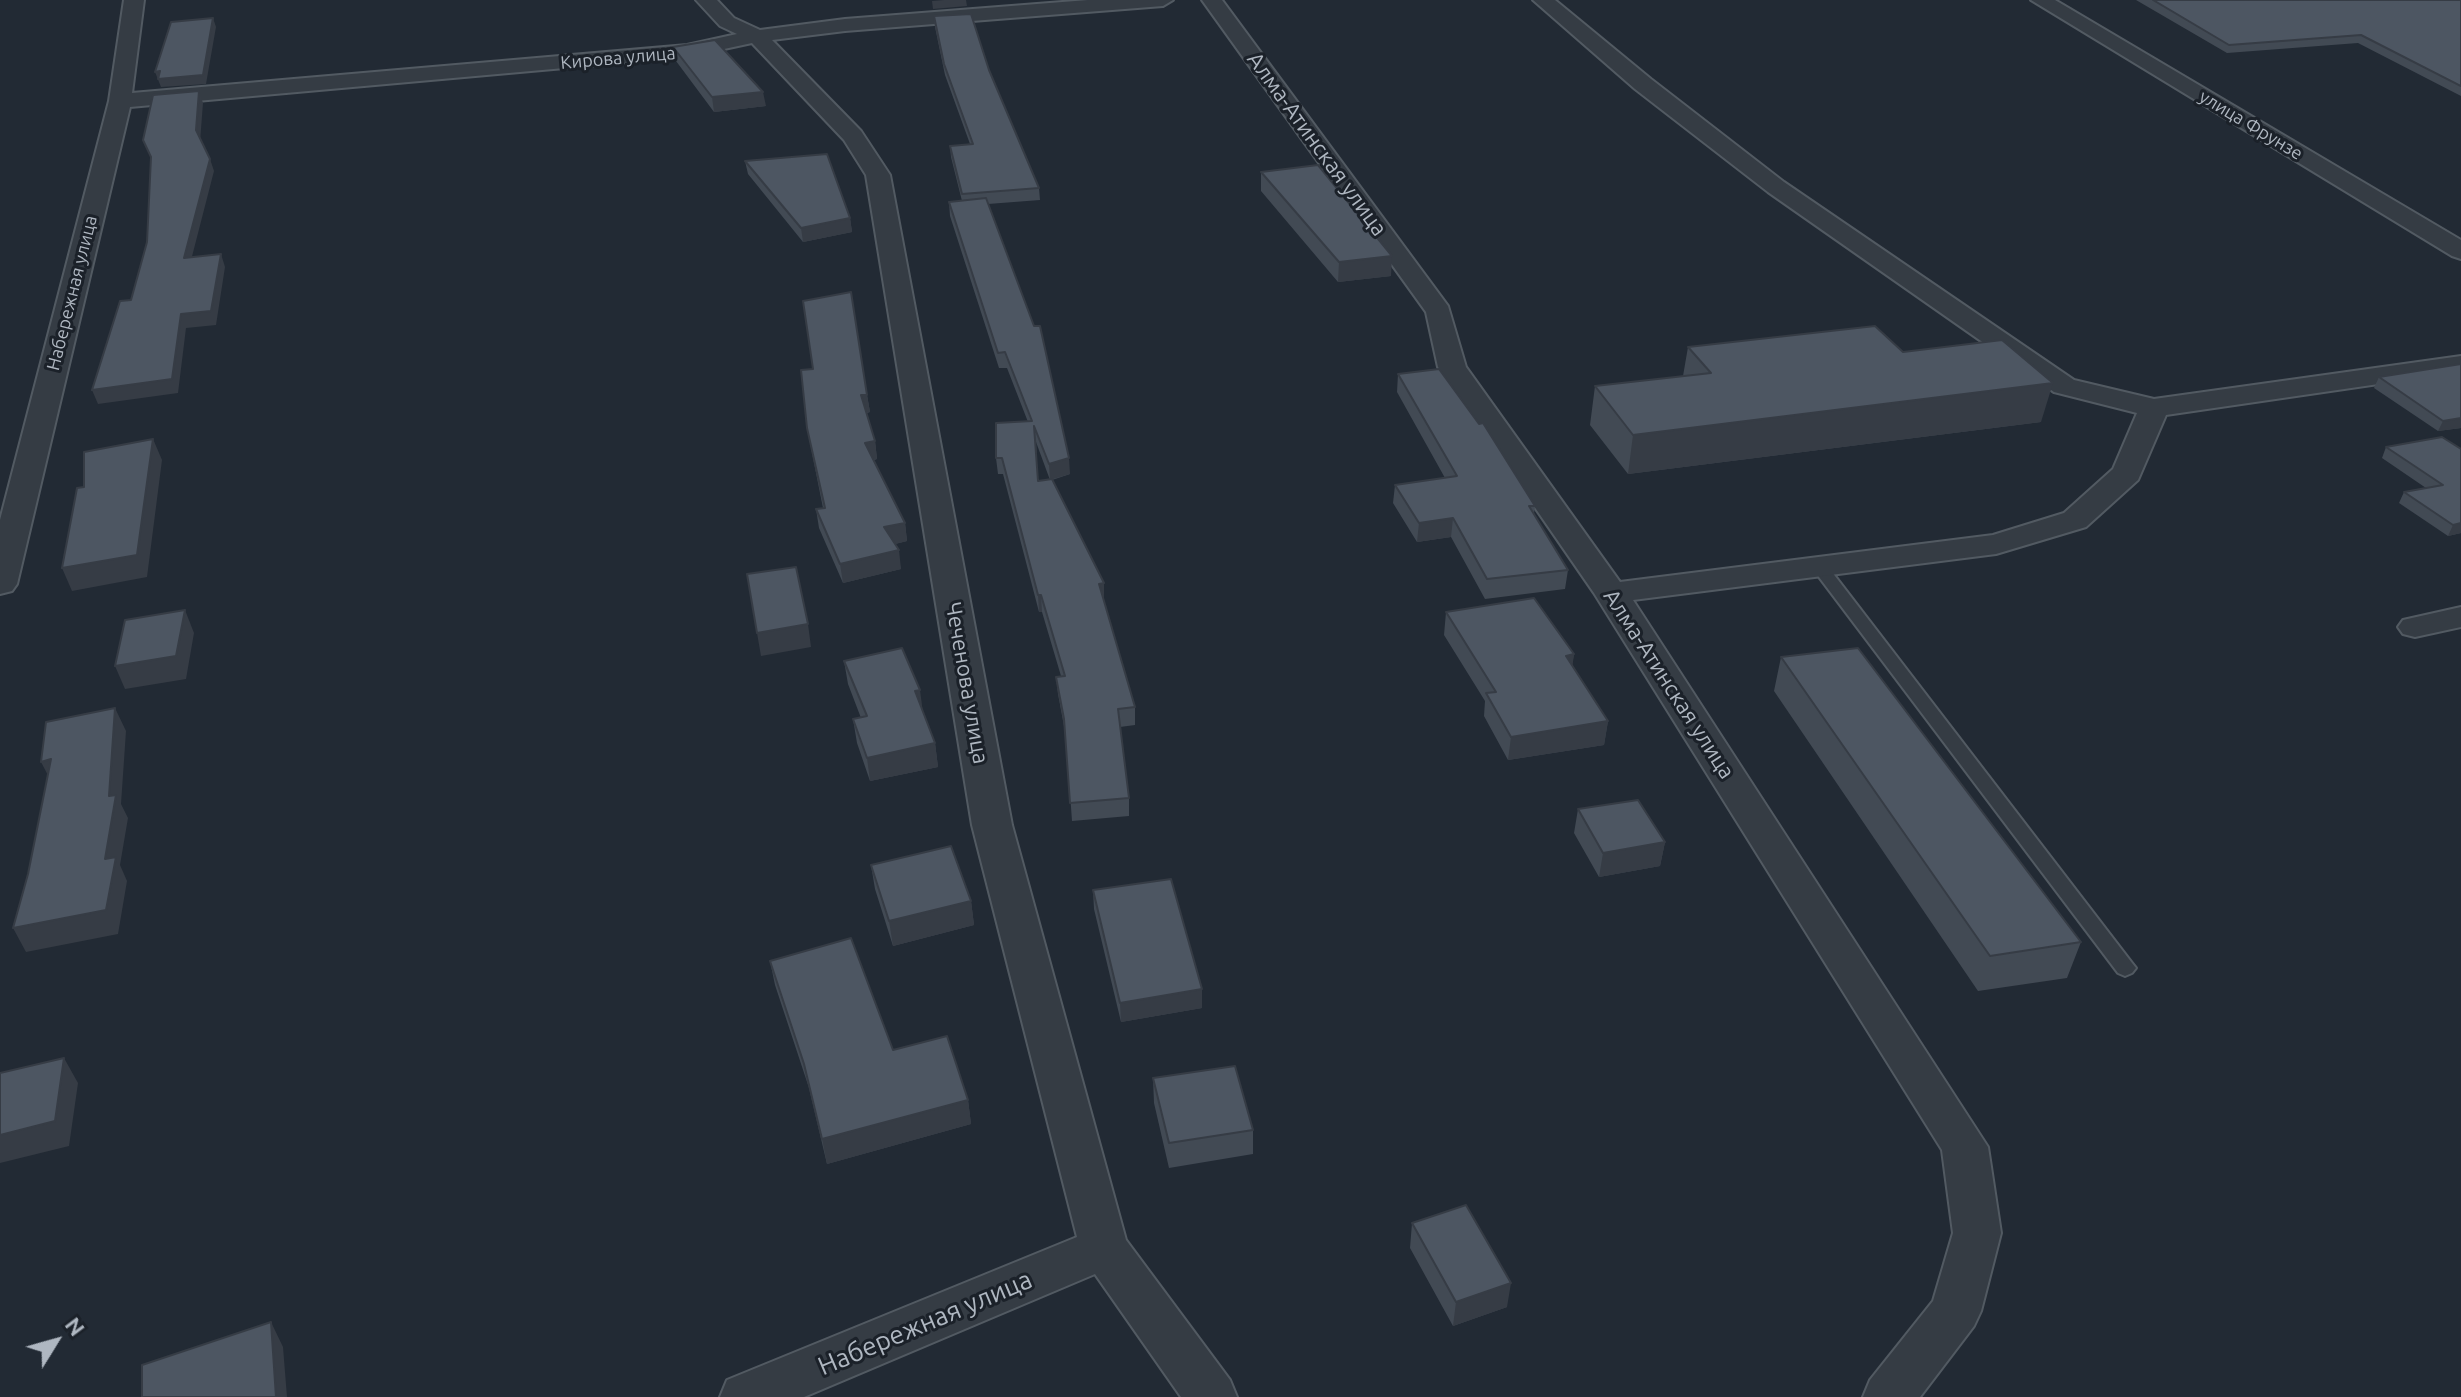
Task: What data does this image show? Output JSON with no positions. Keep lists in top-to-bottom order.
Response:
{
  "streets": {
    "street": [
      "Кирова улица",
      "улица Фрунзе",
      "Алма-Атинская улица",
      "Набережная улица",
      "Чеченова улица"
    ]
  },
  "crossings": [
    ["Кирова улица", "Набережная улица"],
    ["Кирова улица", "Чеченова улица"],
    ["Набережная улица", "Чеченова улица"]
  ],
  "north": "top right"
}
